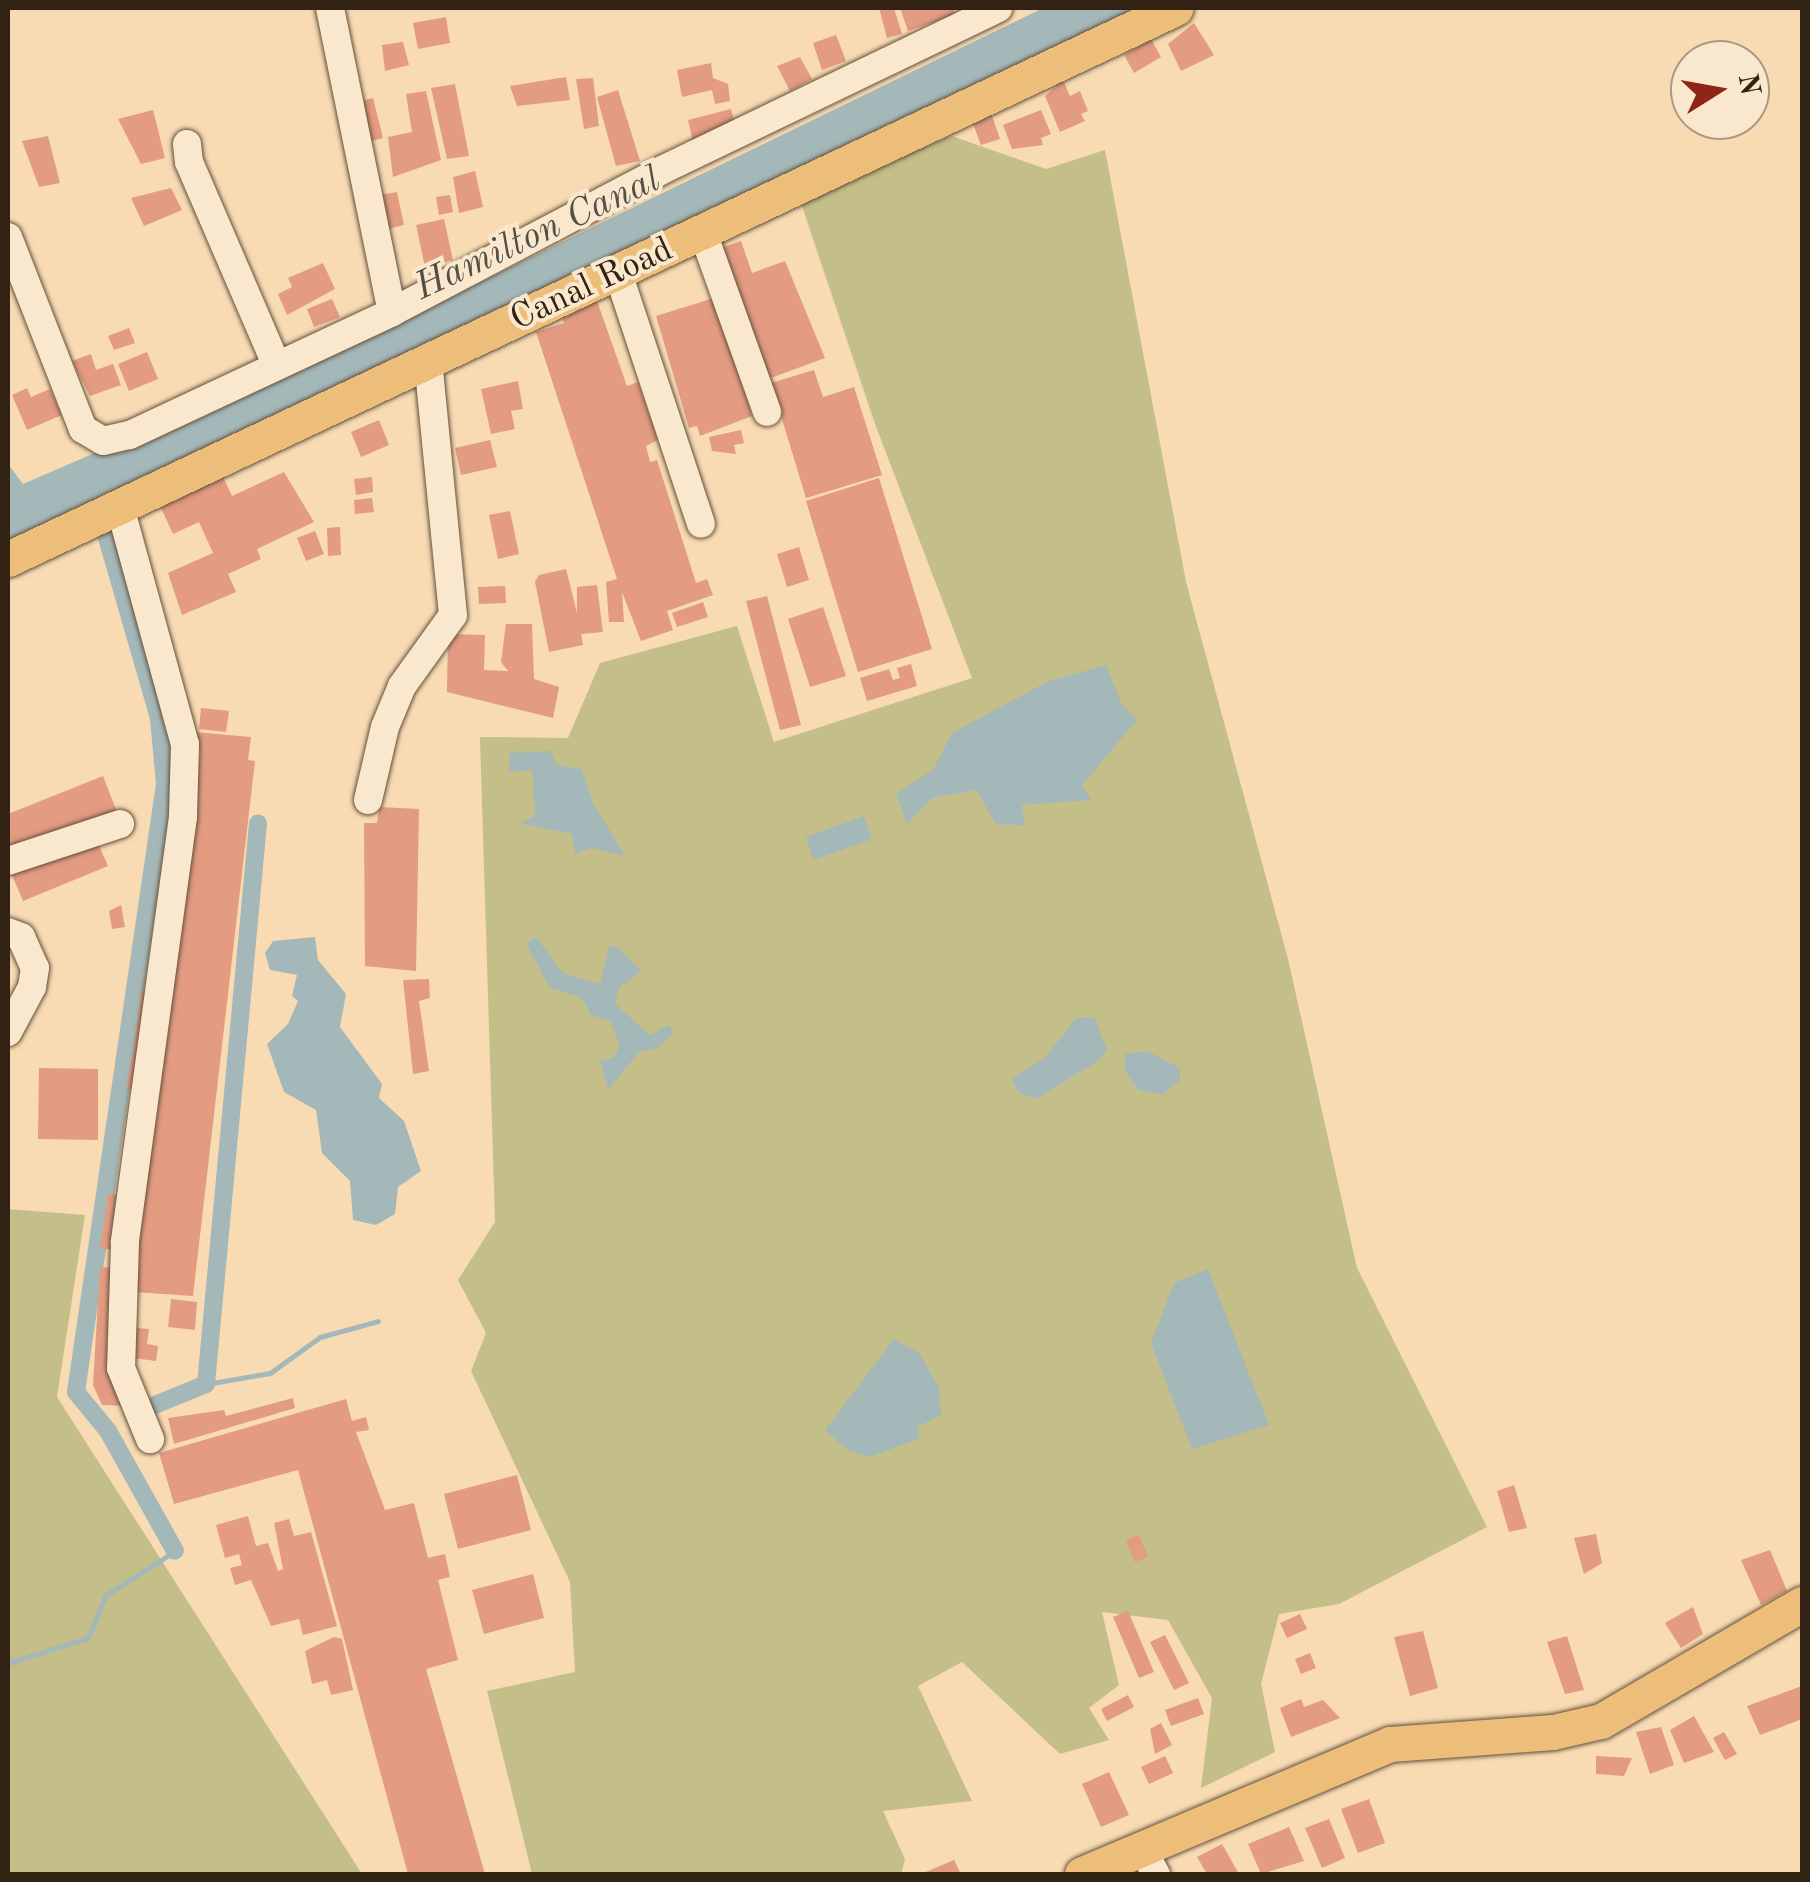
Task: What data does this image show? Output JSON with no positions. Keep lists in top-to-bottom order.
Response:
{
  "streets": {
    "main road": ["Canal Road"]
  },
  "water": ["Hamilton Canal"],
  "north": "right"
}
